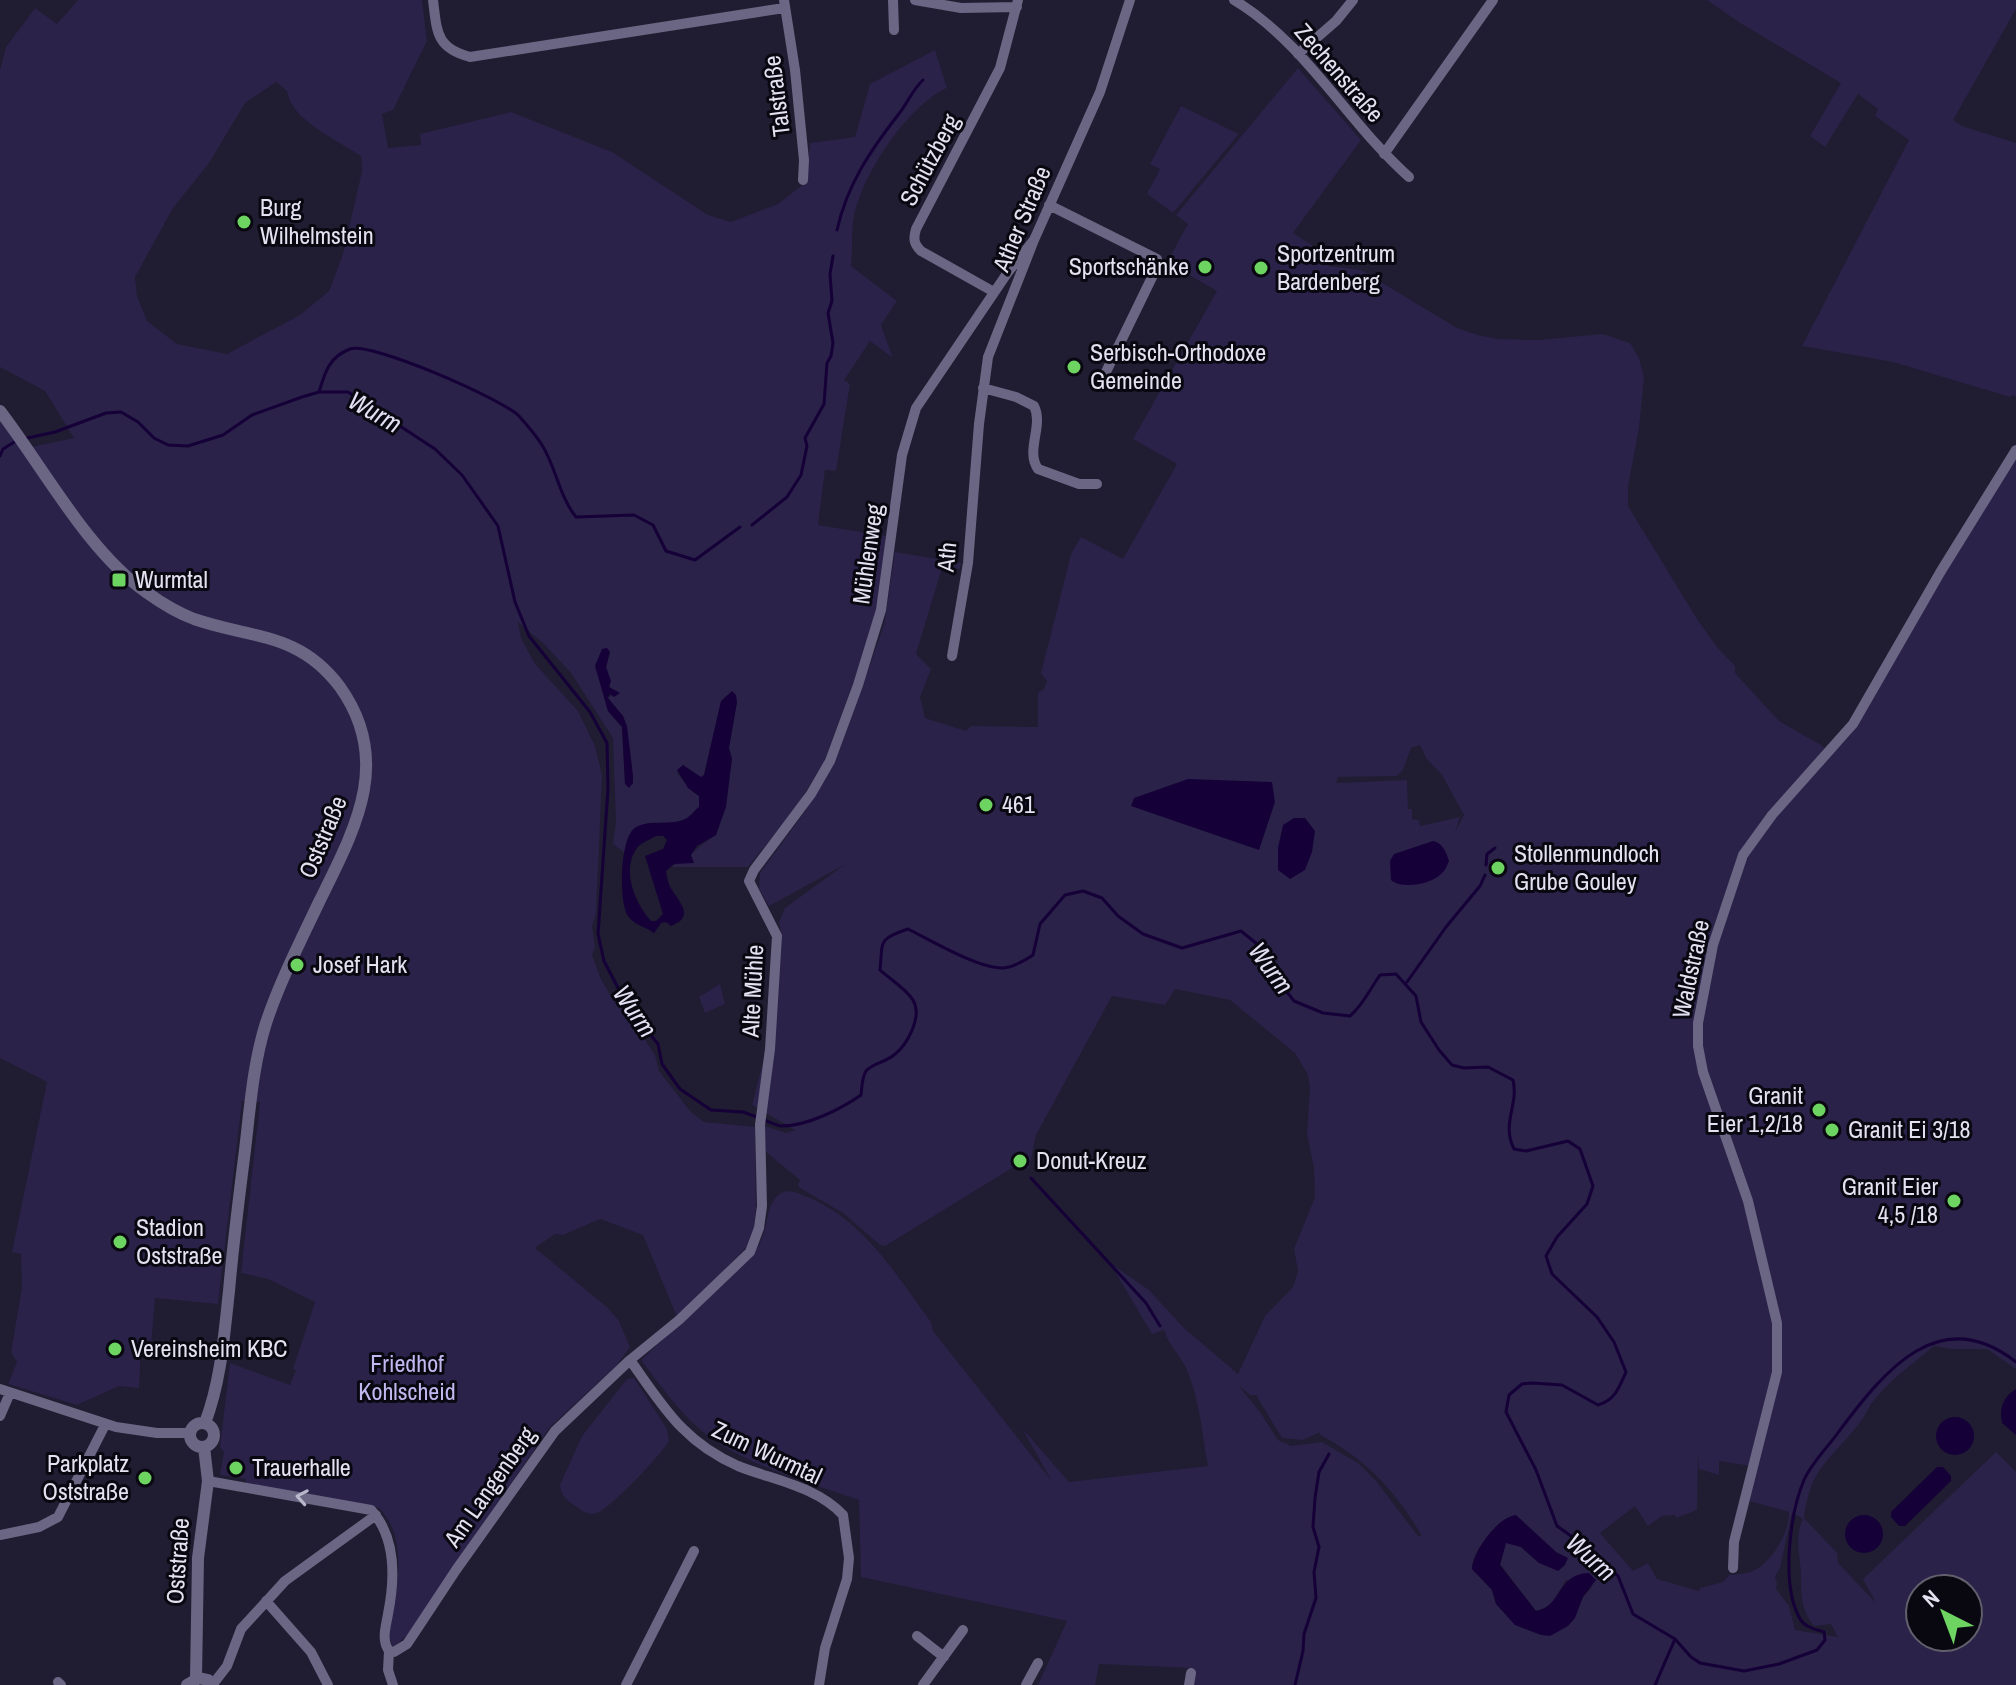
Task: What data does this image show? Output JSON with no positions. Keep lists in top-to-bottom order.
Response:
{
  "streets": {
    "street": [
      "Zechenstraße",
      "Talstraße",
      "Schützberg",
      "Ather Straße",
      "Mühlenweg",
      "Ath",
      "Oststraße",
      "Waldstraße",
      "Alte Mühle",
      "Zum Wurmtal",
      "Am Langenberg"
    ]
  },
  "crossings": [
    ["Schützberg", "Mühlenweg"],
    ["Ather Straße", "Mühlenweg"],
    ["Ather Straße", "Ath"],
    ["Mühlenweg", "Alte Mühle"],
    ["Alte Mühle", "Am Langenberg"],
    ["Zum Wurmtal", "Am Langenberg"]
  ],
  "water": ["Wurm"],
  "parks": ["Friedhof Kohlscheid"],
  "places": {
    "other": [
      "Burg Wilhelmstein",
      "Sportschänke",
      "Sportzentrum Bardenberg",
      "Serbisch-Orthodoxe Gemeinde",
      "461",
      "Stollenmundloch Grube Gouley",
      "Josef Hark",
      "Granit Eier 1,2/18",
      "Granit Ei 3/18",
      "Donut-Kreuz",
      "Granit Eier 4,5 /18",
      "Stadion Oststraße",
      "Vereinsheim KBC",
      "Trauerhalle",
      "Parkplatz Oststraße"
    ],
    "transit": ["Wurmtal"]
  },
  "north": "top left"
}
